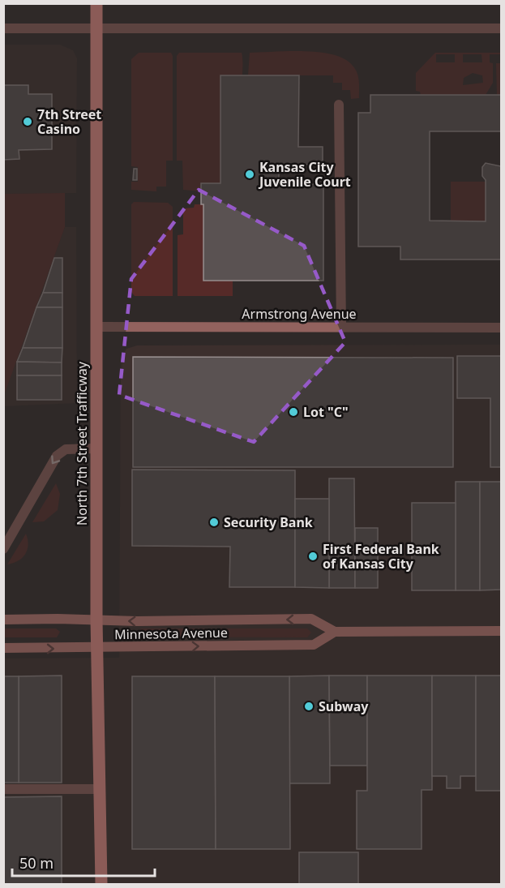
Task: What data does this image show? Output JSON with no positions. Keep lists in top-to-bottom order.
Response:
{
  "streets": {
    "main road": ["North 7th Street Trafficway", "Minnesota Avenue"],
    "street": ["Armstrong Avenue"]
  },
  "crossings": [
    ["Armstrong Avenue", "North 7th Street Trafficway"],
    ["North 7th Street Trafficway", "Minnesota Avenue"]
  ],
  "places": [
    "7th Street Casino",
    "Kansas City Juvenile Court",
    "Lot \"C\"",
    "Security Bank",
    "First Federal Bank of Kansas City",
    "Subway"
  ],
  "scale_bar": "50 m"
}
